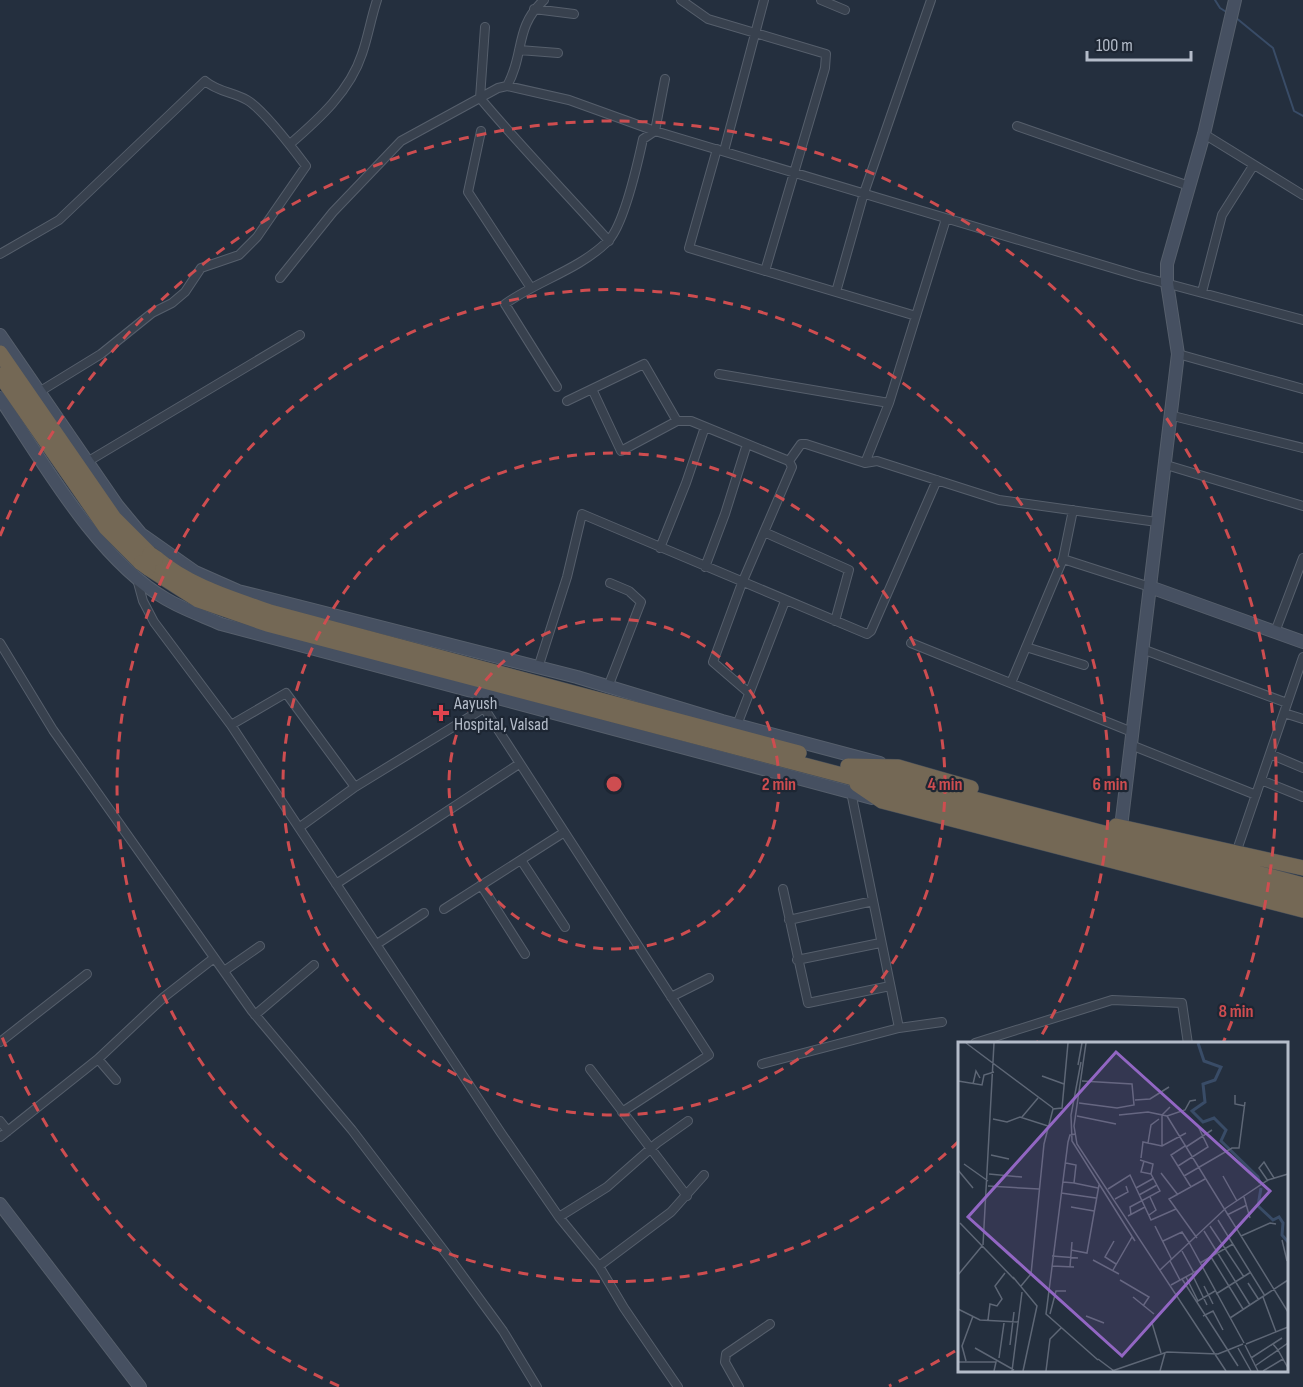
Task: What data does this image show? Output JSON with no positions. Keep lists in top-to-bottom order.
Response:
{
  "places": {
    "health": ["Aayush Hospital, Valsad"]
  },
  "scale_bar": "100 m",
  "rings": [
    "2 min",
    "4 min",
    "6 min",
    "8 min"
  ]
}
